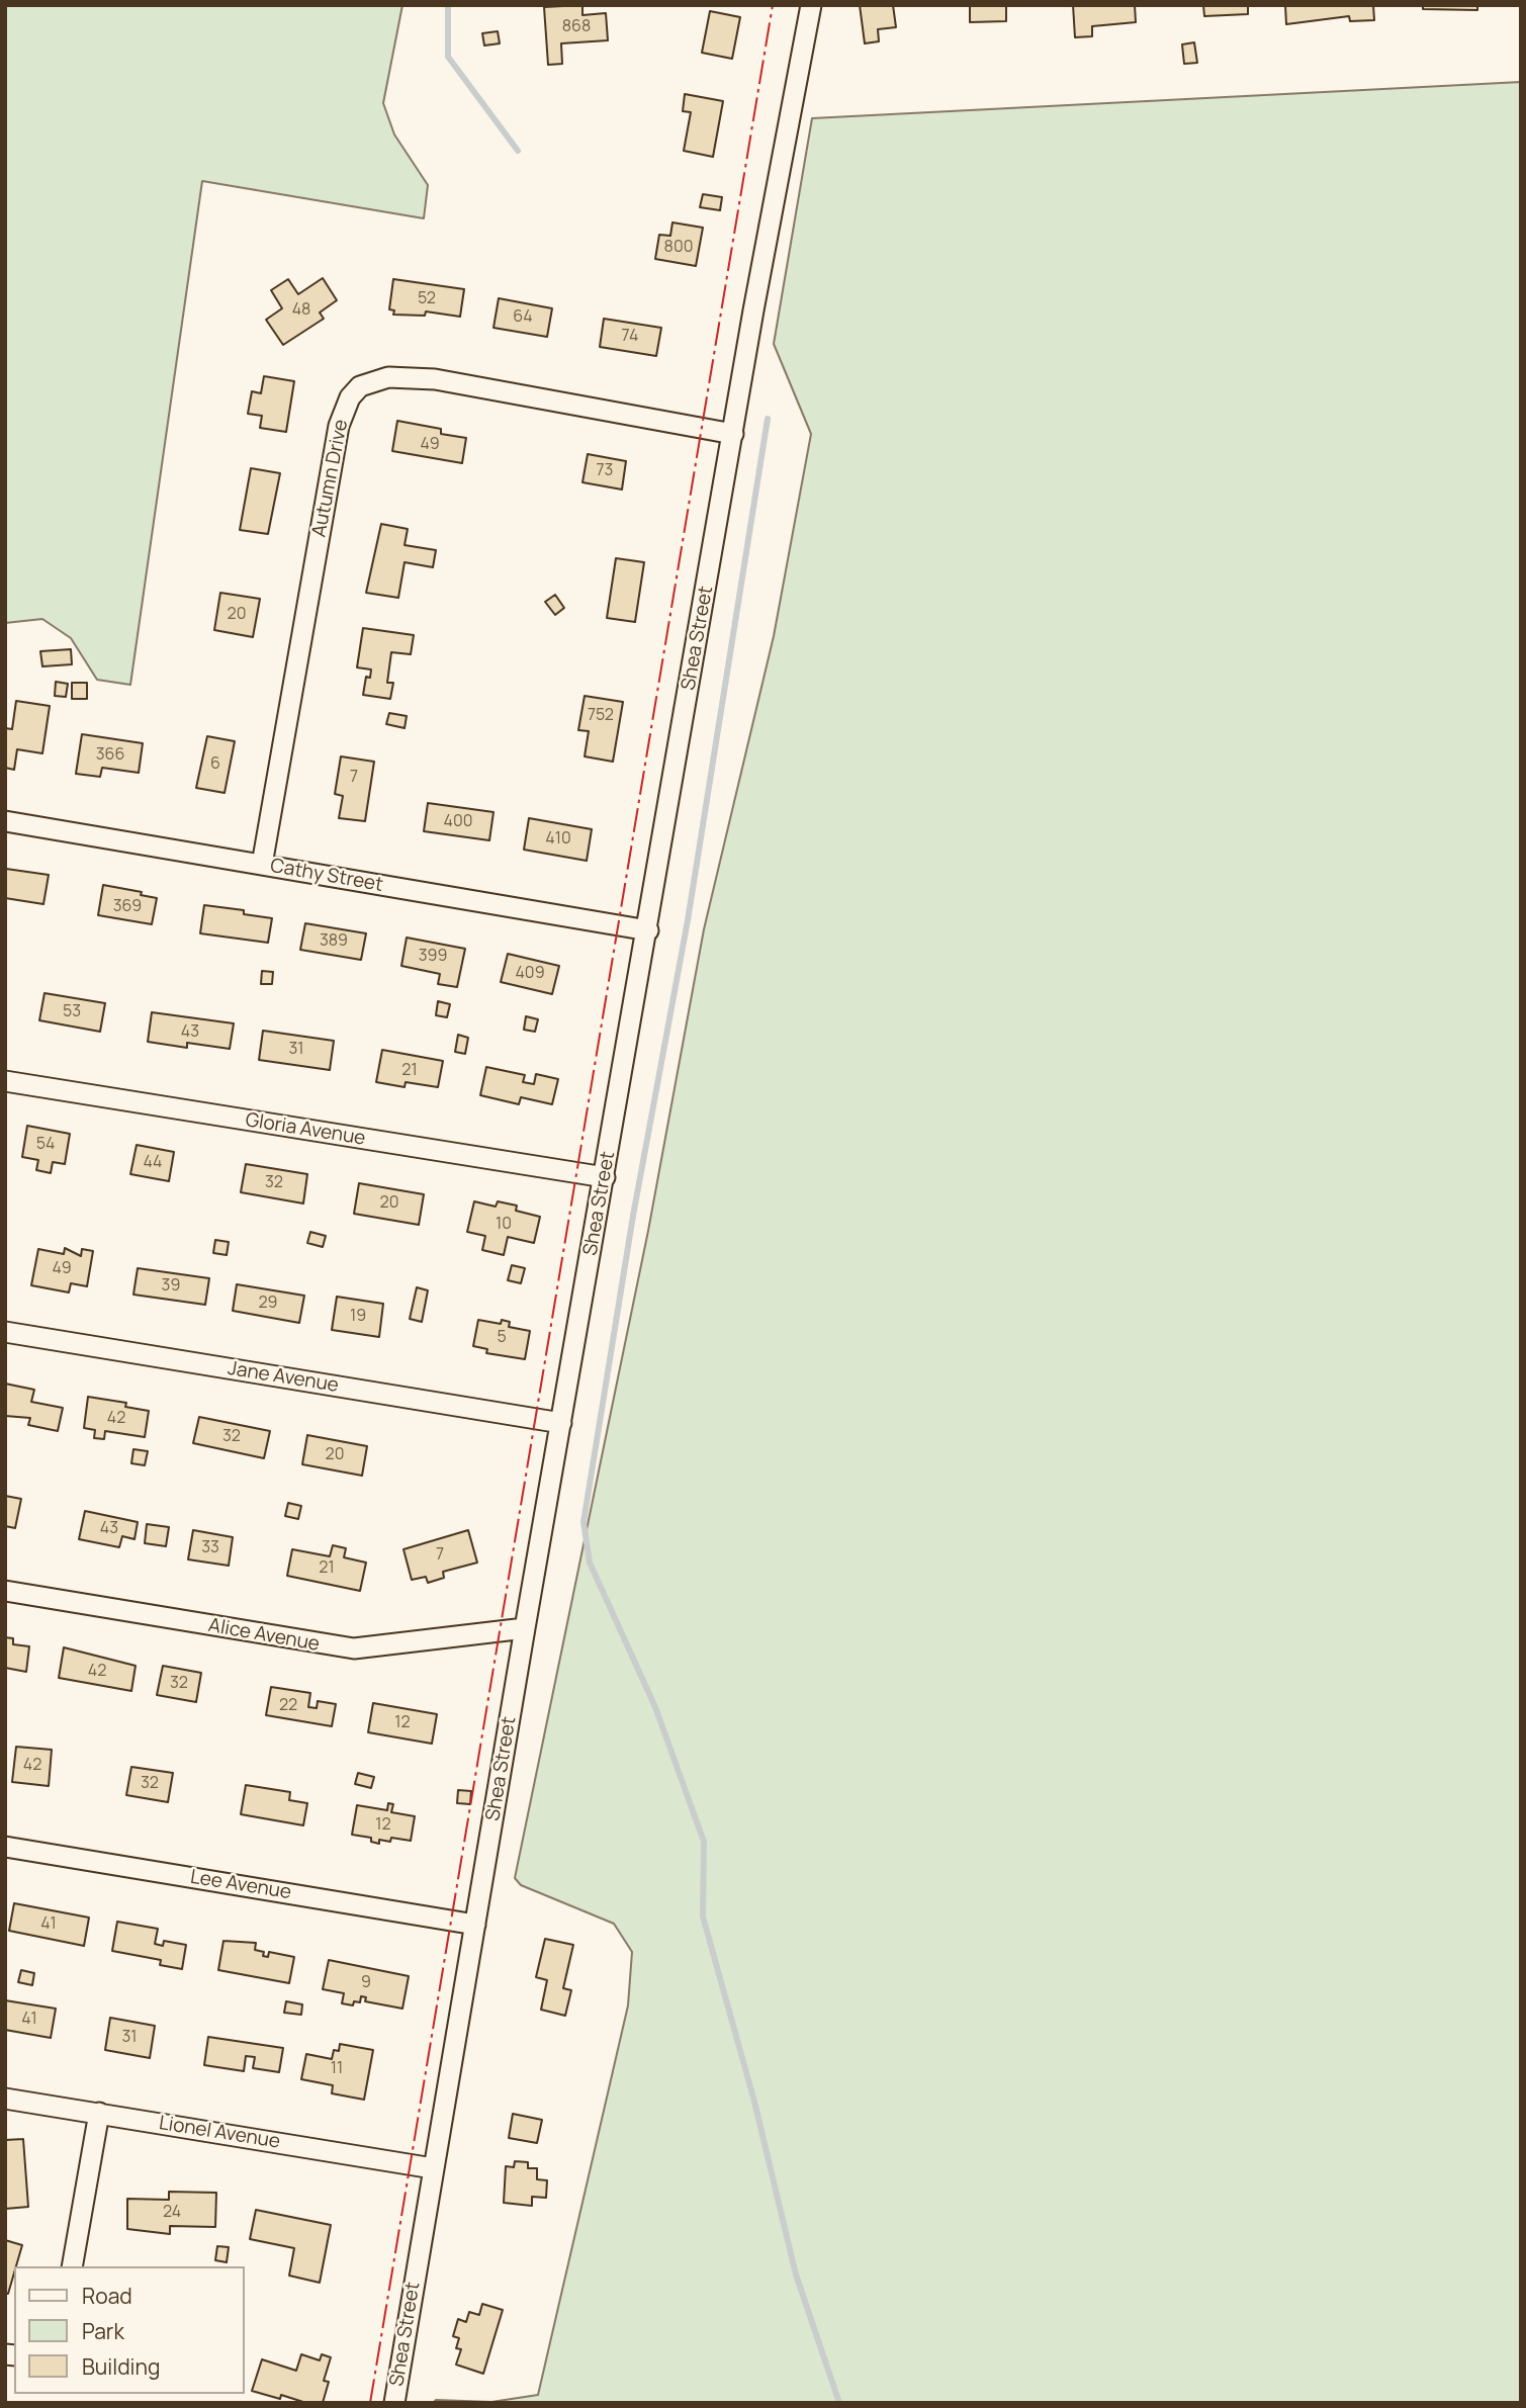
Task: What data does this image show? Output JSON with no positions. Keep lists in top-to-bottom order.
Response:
{
  "streets": {
    "street": [
      "Autumn Drive",
      "Shea Street",
      "Cathy Street",
      "Gloria Avenue",
      "Jane Avenue",
      "Alice Avenue",
      "Lee Avenue",
      "Lionel Avenue"
    ]
  },
  "crossings": [
    ["Autumn Drive", "Shea Street"],
    ["Autumn Drive", "Cathy Street"],
    ["Shea Street", "Cathy Street"],
    ["Shea Street", "Gloria Avenue"],
    ["Shea Street", "Jane Avenue"],
    ["Shea Street", "Alice Avenue"],
    ["Shea Street", "Lee Avenue"],
    ["Shea Street", "Lionel Avenue"]
  ],
  "house_numbers": [
    "868",
    "800",
    "52",
    "48",
    "64",
    "74",
    "49",
    "73",
    "20",
    "752",
    "366",
    "6",
    "7",
    "400",
    "410",
    "369",
    "389",
    "399",
    "409",
    "53",
    "43",
    "31",
    "21",
    "54",
    "44",
    "32",
    "20",
    "10",
    "49",
    "39",
    "29",
    "19",
    "5",
    "42",
    "32",
    "20",
    "43",
    "33",
    "7",
    "21",
    "42",
    "32",
    "22",
    "12",
    "42",
    "32",
    "12",
    "41",
    "9",
    "41",
    "31",
    "11",
    "24"
  ],
  "legend": ["Road", "Park", "Building"]
}
